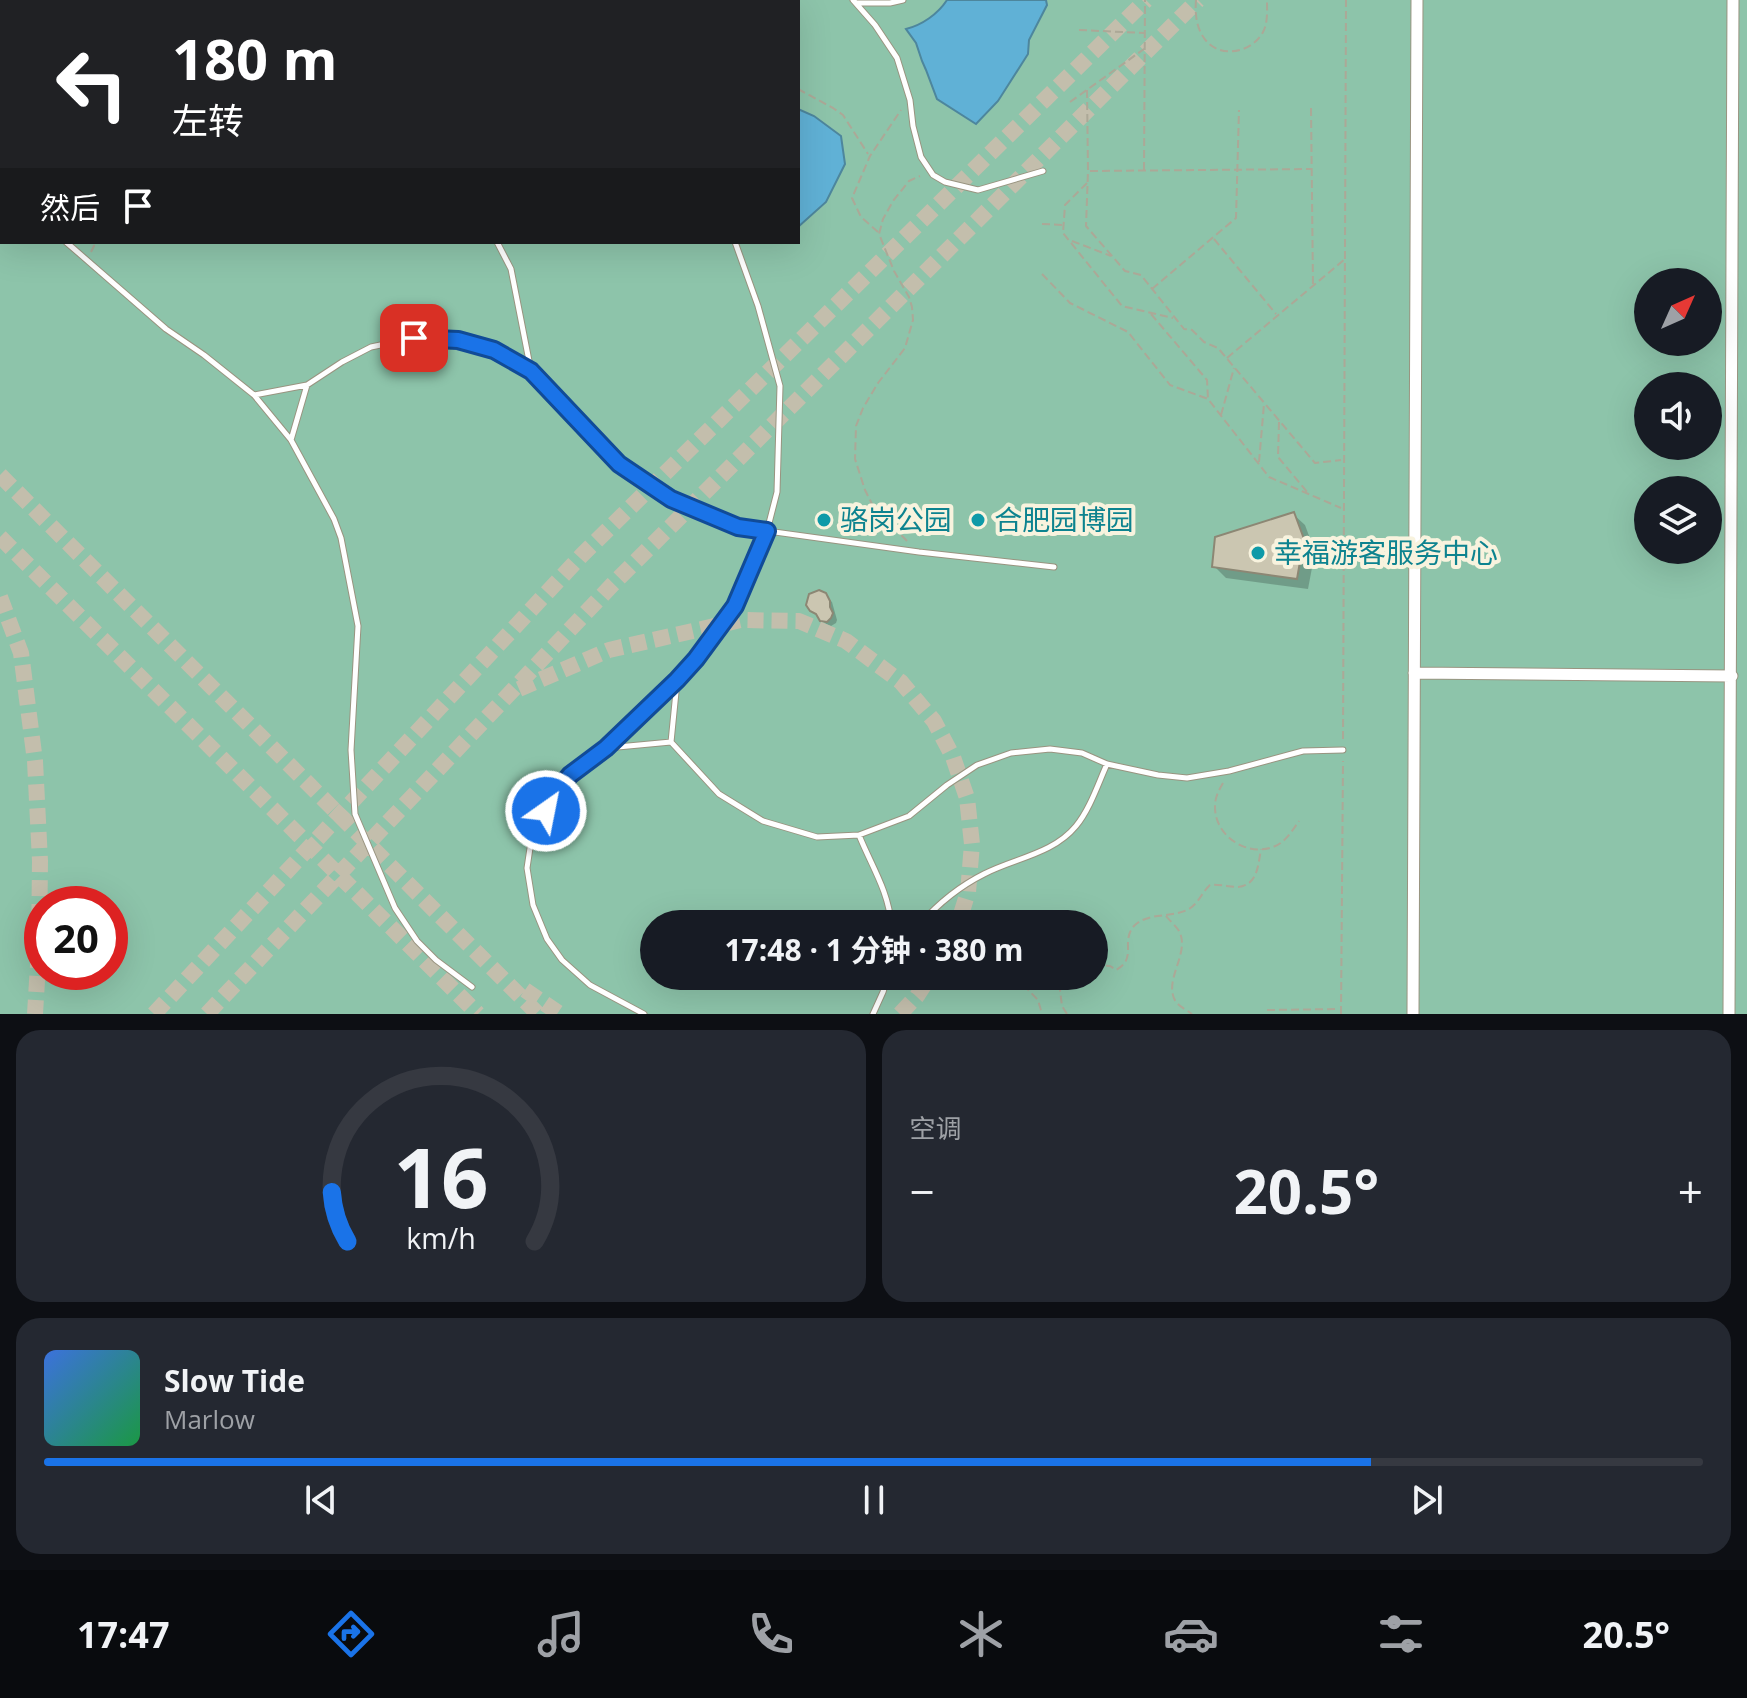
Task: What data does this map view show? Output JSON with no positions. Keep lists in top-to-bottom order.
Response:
{
  "places": ["骆岗公园", "合肥园博园", "幸福游客服务中心"],
  "north": "top right",
  "page": {
    "turn": ["180 m", "左转"],
    "then": "然后",
    "limit": "20",
    "trip": "17:48 · 1 分钟 · 380 m",
    "tile": "空调",
    "heat": ["−", "20.5°", "+"],
    "song": ["Slow Tide", "Marlow"],
    "tabs": ["17:47", "20.5°"],
    "gauge": ["16", "km/h"]
  }
}
